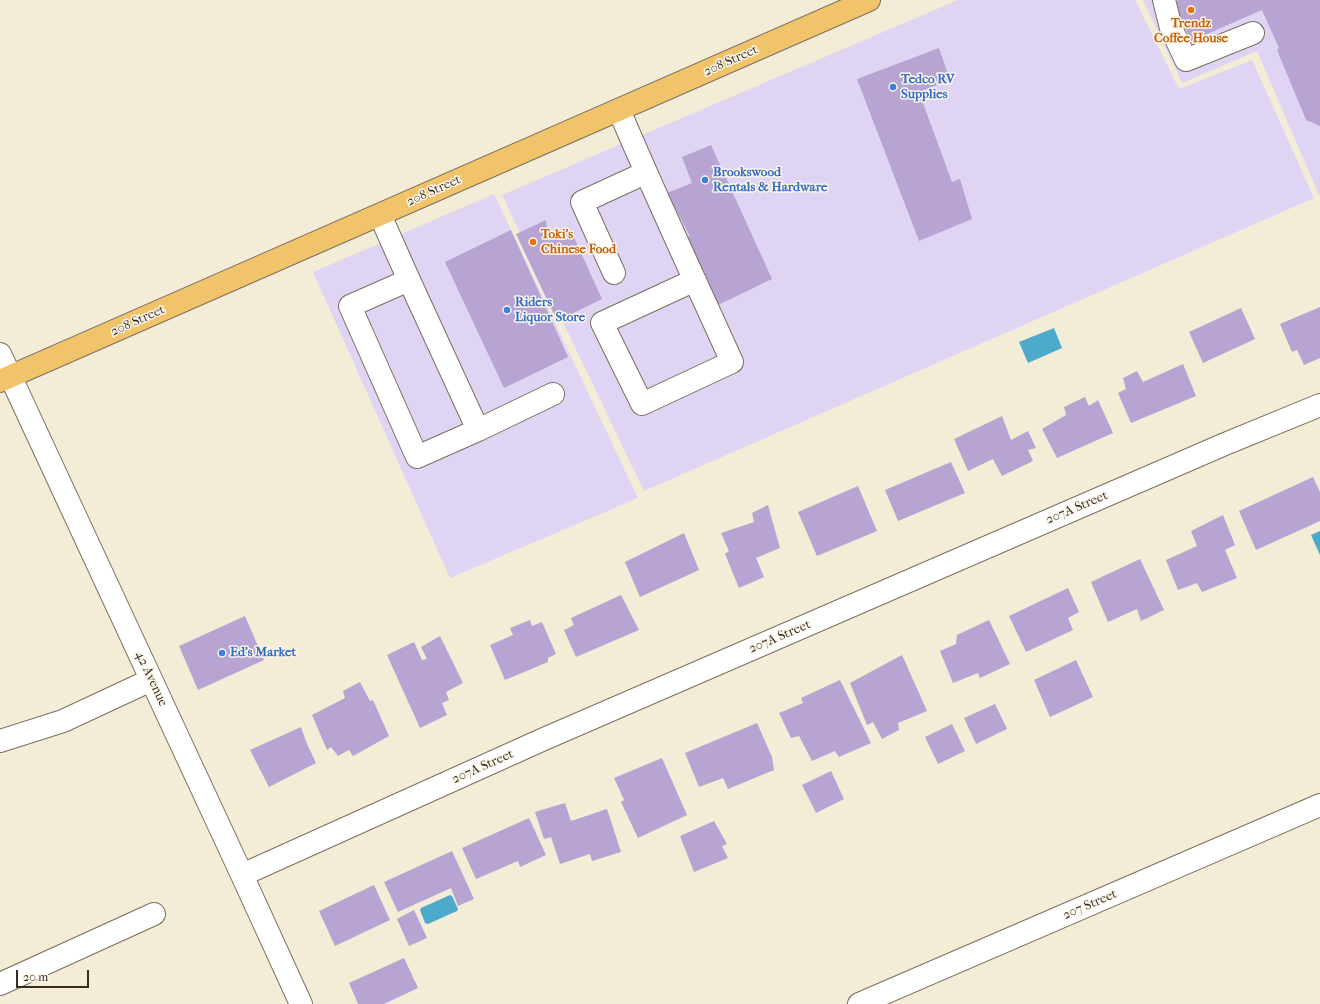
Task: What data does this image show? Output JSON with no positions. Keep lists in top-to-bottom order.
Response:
{
  "streets": {
    "main road": ["208 Street"],
    "street": ["207A Street", "42 Avenue", "207 Street"]
  },
  "crossings": [
    ["208 Street", "42 Avenue"],
    ["207A Street", "42 Avenue"]
  ],
  "places": [
    "Trendz Coffee House",
    "Tedco RV Supplies",
    "Brookswood Rentals & Hardware",
    "Toki's Chinese Food",
    "Riders Liquor Store",
    "Ed's Market"
  ],
  "scale_bar": "20 m"
}
